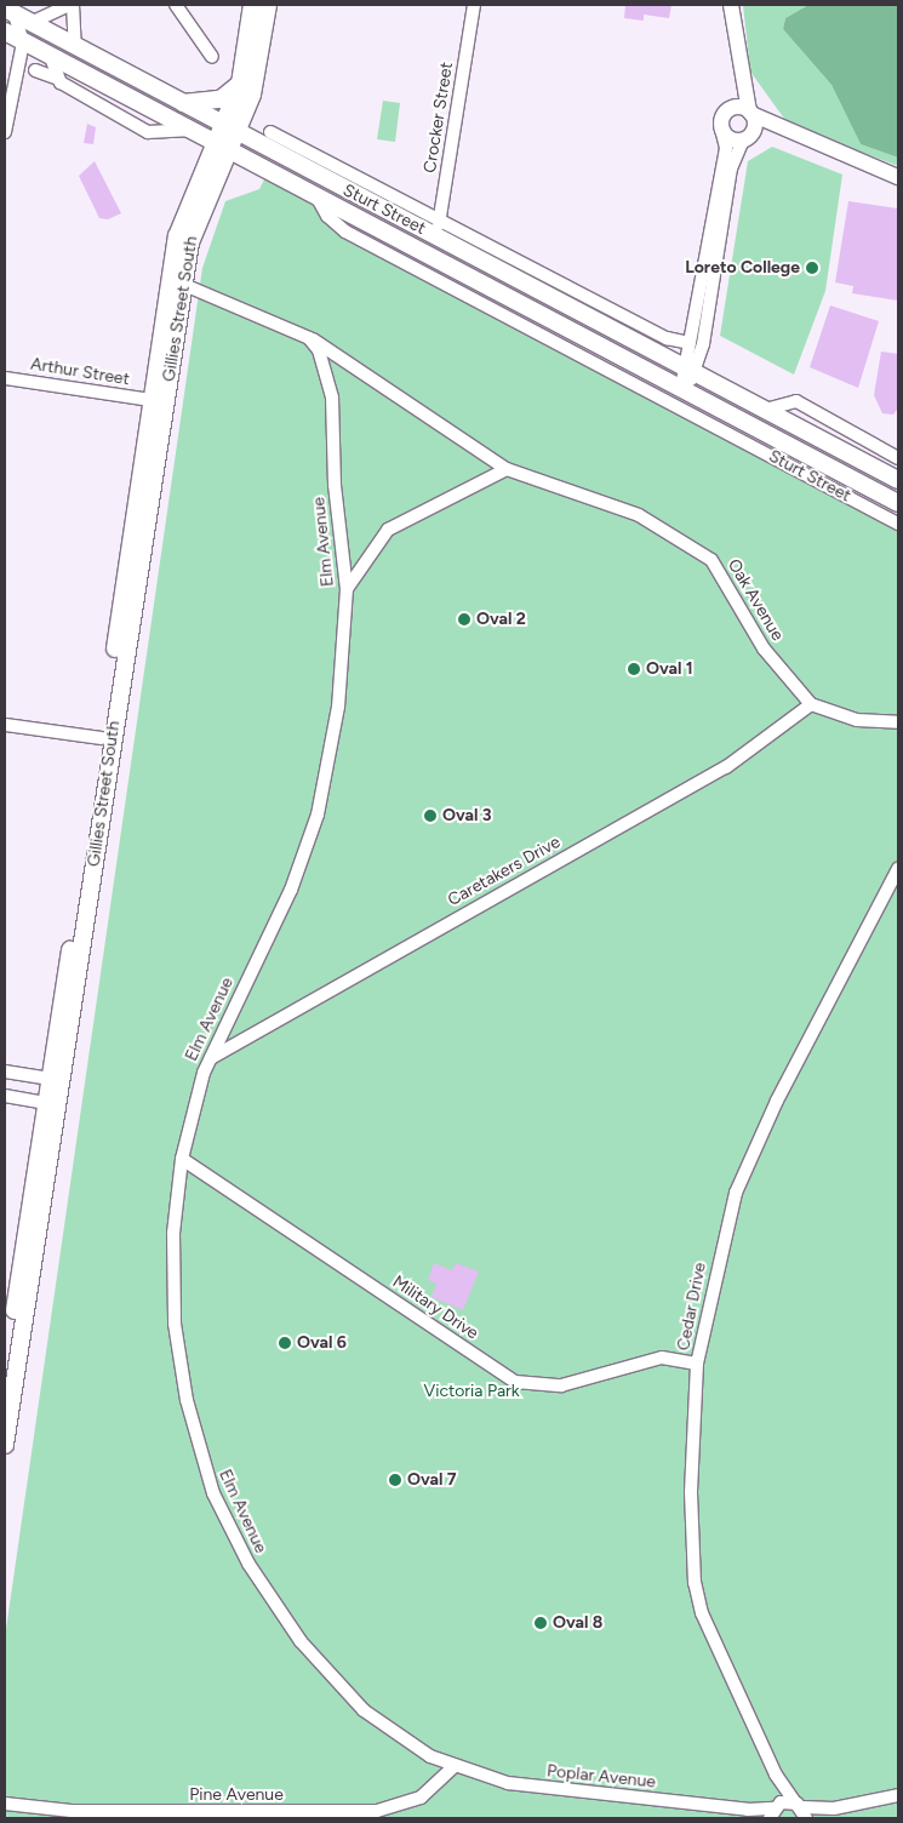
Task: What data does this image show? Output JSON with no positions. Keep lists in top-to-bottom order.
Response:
{
  "streets": {
    "main road": ["Sturt Street", "Gillies Street South"],
    "street": [
      "Crocker Street",
      "Arthur Street",
      "Elm Avenue",
      "Oak Avenue",
      "Caretakers Drive",
      "Cedar Drive",
      "Military Drive",
      "Poplar Avenue",
      "Pine Avenue"
    ]
  },
  "crossings": [
    ["Crocker Street", "Sturt Street"],
    ["Sturt Street", "Gillies Street South"],
    ["Gillies Street South", "Arthur Street"],
    ["Elm Avenue", "Oak Avenue"],
    ["Elm Avenue", "Caretakers Drive"],
    ["Elm Avenue", "Military Drive"],
    ["Elm Avenue", "Poplar Avenue"],
    ["Elm Avenue", "Pine Avenue"],
    ["Oak Avenue", "Caretakers Drive"],
    ["Cedar Drive", "Military Drive"],
    ["Cedar Drive", "Poplar Avenue"],
    ["Poplar Avenue", "Pine Avenue"]
  ],
  "parks": ["Victoria Park"],
  "places": [
    "Loreto College",
    "Oval 2",
    "Oval 1",
    "Oval 3",
    "Oval 6",
    "Oval 7",
    "Oval 8"
  ]
}
